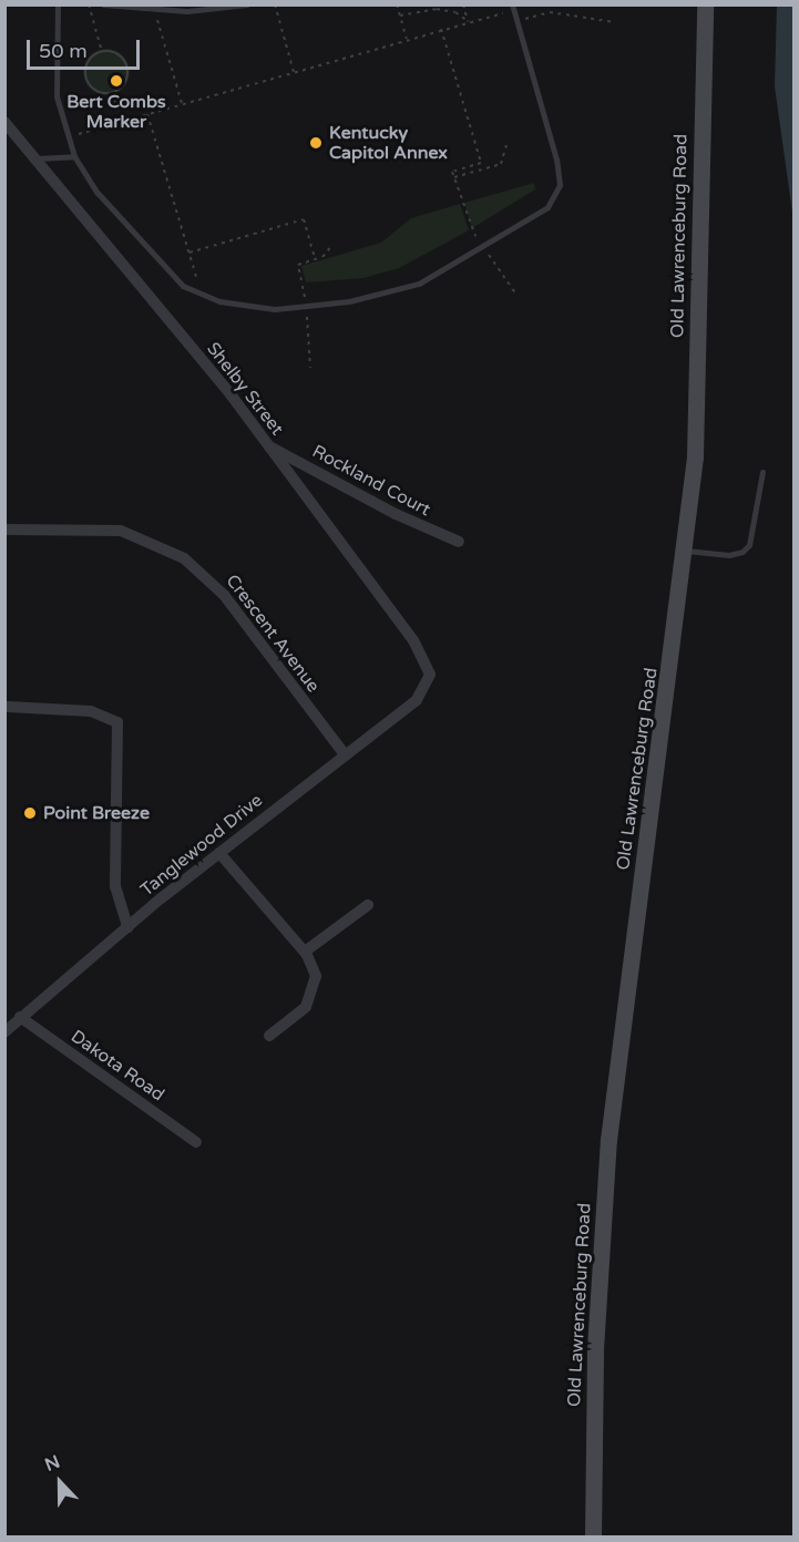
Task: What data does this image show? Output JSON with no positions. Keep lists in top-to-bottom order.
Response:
{
  "streets": {
    "main road": ["Old Lawrenceburg Road"],
    "street": [
      "Shelby Street",
      "Rockland Court",
      "Crescent Avenue",
      "Tanglewood Drive",
      "Dakota Road"
    ]
  },
  "crossings": [
    ["Shelby Street", "Rockland Court"],
    ["Shelby Street", "Tanglewood Drive"],
    ["Crescent Avenue", "Tanglewood Drive"],
    ["Tanglewood Drive", "Dakota Road"]
  ],
  "places": ["Bert Combs Marker", "Kentucky Capitol Annex", "Point Breeze"],
  "scale_bar": "50 m",
  "north": "top"
}
